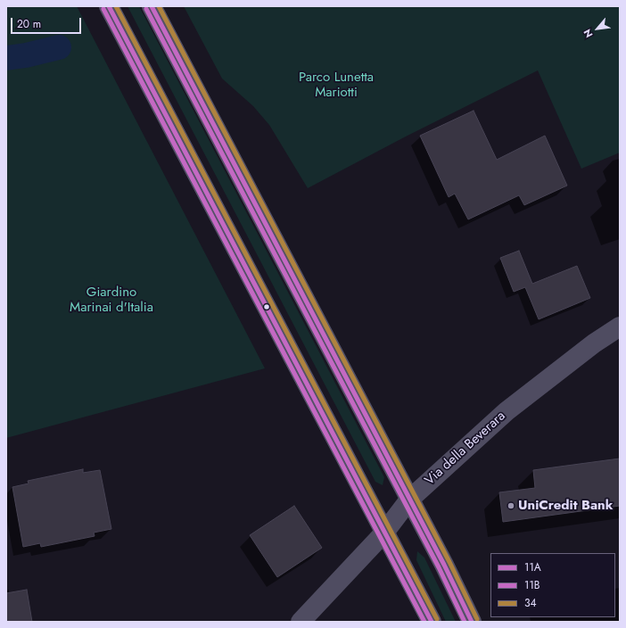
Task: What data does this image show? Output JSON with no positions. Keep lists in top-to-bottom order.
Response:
{
  "streets": {
    "street": ["Via della Beverara"]
  },
  "parks": ["Parco Lunetta Mariotti", "Giardino Marinai d'Italia"],
  "places": ["UniCredit Bank"],
  "lines": ["transit line 11A", "transit line 34", "transit line 11B"],
  "legend": ["11A", "11B", "34"],
  "scale_bar": "20 m",
  "north": "bottom left"
}
